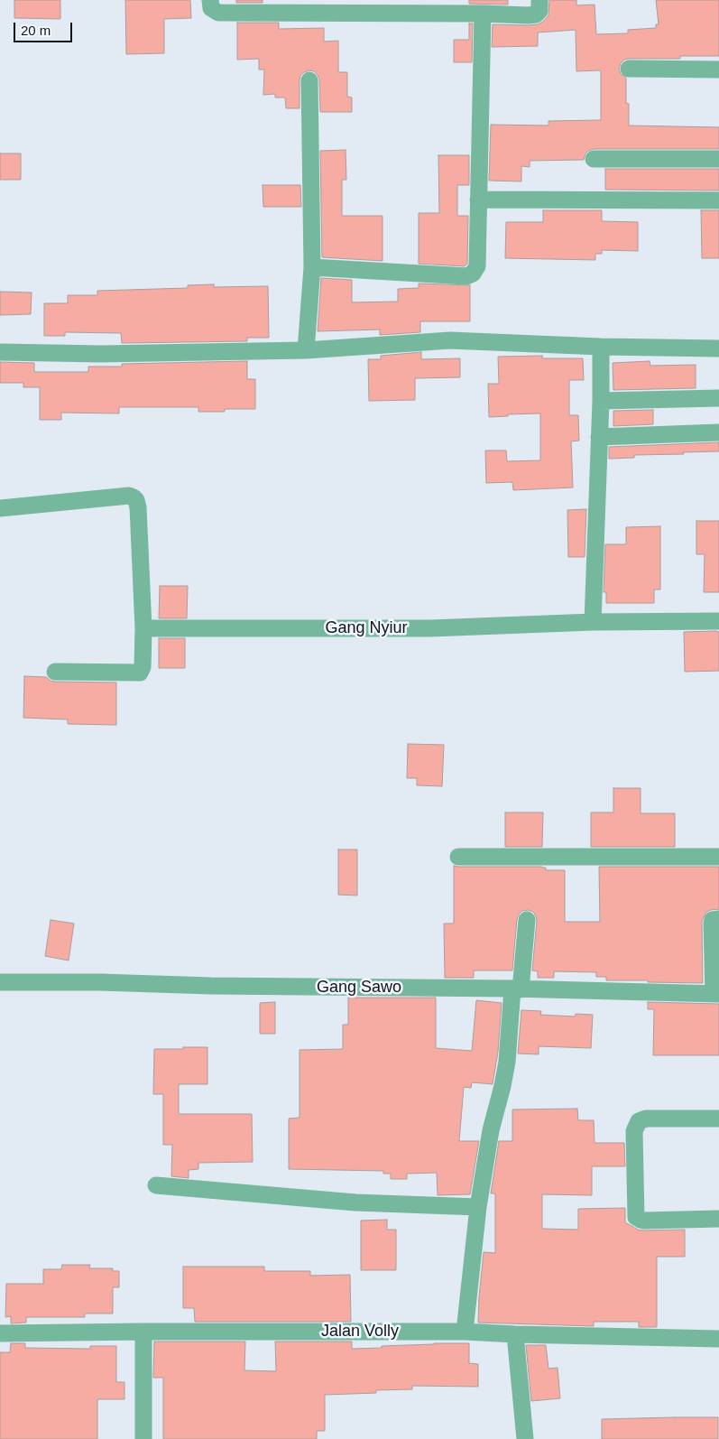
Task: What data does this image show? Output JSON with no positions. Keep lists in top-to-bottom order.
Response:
{
  "streets": {
    "street": ["Gang Nyiur", "Gang Sawo", "Jalan Volly"]
  },
  "scale_bar": "20 m"
}
